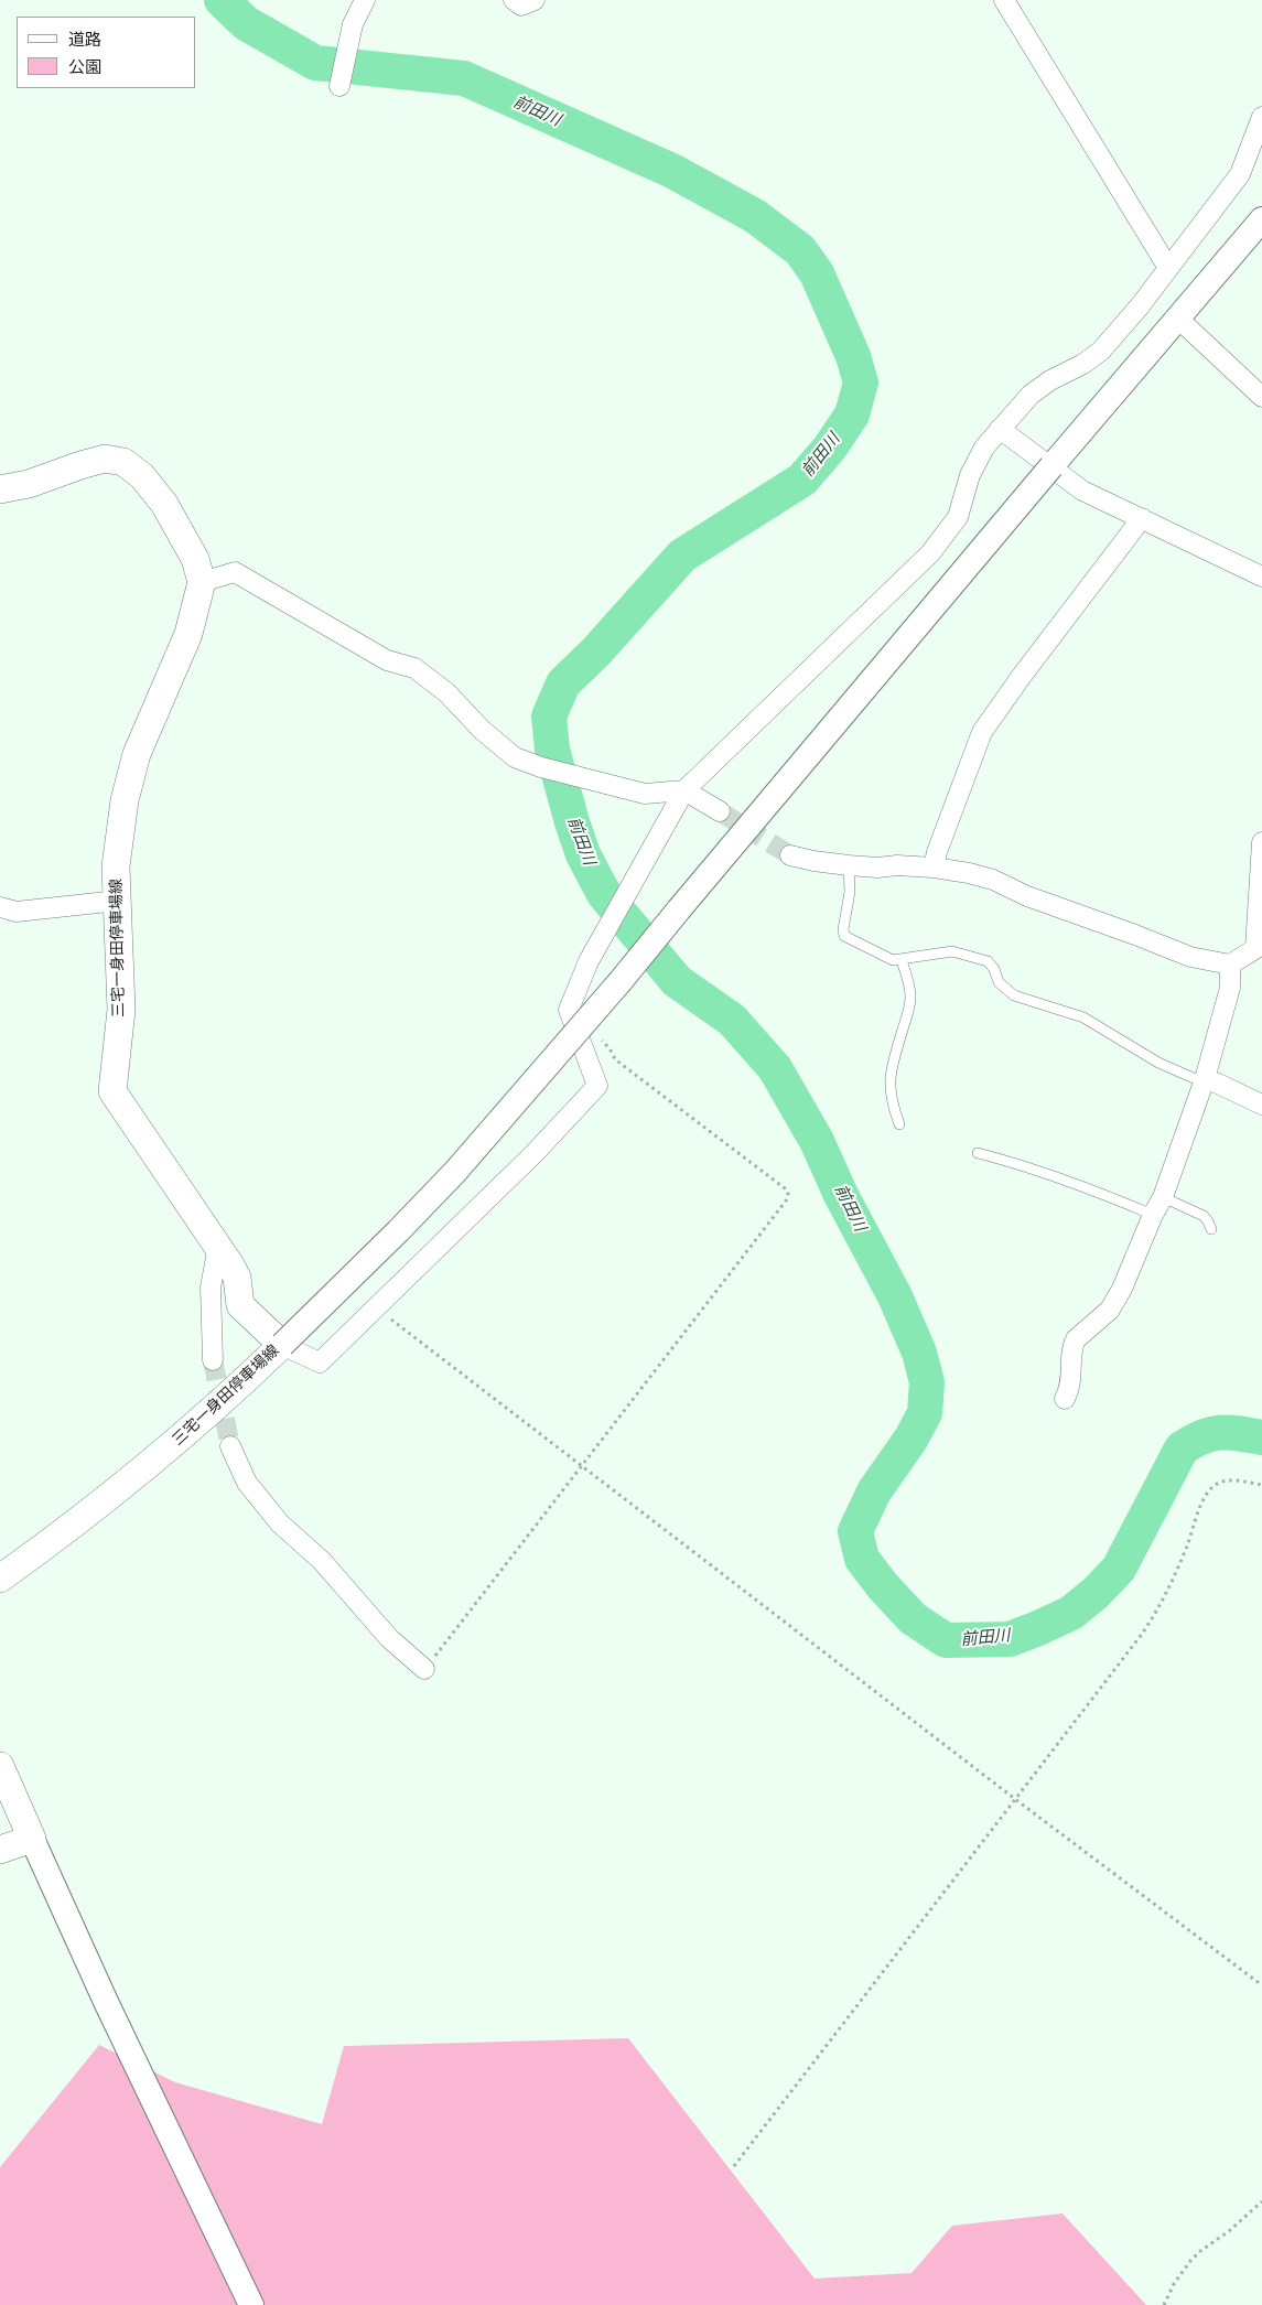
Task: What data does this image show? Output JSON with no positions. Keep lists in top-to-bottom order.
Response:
{
  "streets": {
    "main road": ["三宅一身田停車場線"]
  },
  "water": ["前田川"],
  "legend": ["道路", "公園"]
}
